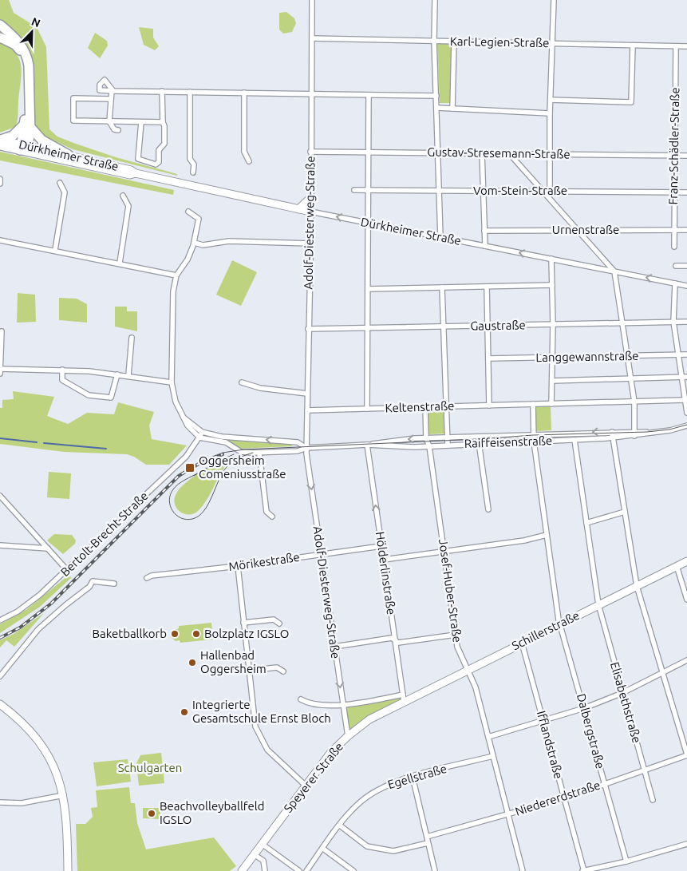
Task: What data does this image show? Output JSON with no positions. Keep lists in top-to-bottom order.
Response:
{
  "streets": {
    "street": [
      "Karl-Legien-Straße",
      "Franz-Schädler-Straße",
      "Gustav-Stresemann-Straße",
      "Dürkheimer Straße",
      "Vom-Stein-Straße",
      "Adolf-Diesterweg-Straße",
      "Urnenstraße",
      "Gaustraße",
      "Langgewannstraße",
      "Keltenstraße",
      "Raiffeisenstraße",
      "Bertolt-Brecht-Straße",
      "Mörikestraße",
      "Hölderlinstraße",
      "Josef-Huber-Straße",
      "Schillerstraße",
      "Elisabethstraße",
      "Dalbergstraße",
      "Ifflandstraße",
      "Egellstraße",
      "Speyerer Straße",
      "Niedererdstraße"
    ]
  },
  "crossings": [
    ["Karl-Legien-Straße", "Franz-Schädler-Straße"],
    ["Karl-Legien-Straße", "Adolf-Diesterweg-Straße"],
    ["Franz-Schädler-Straße", "Gustav-Stresemann-Straße"],
    ["Franz-Schädler-Straße", "Vom-Stein-Straße"],
    ["Franz-Schädler-Straße", "Urnenstraße"],
    ["Gustav-Stresemann-Straße", "Adolf-Diesterweg-Straße"],
    ["Dürkheimer Straße", "Adolf-Diesterweg-Straße"],
    ["Adolf-Diesterweg-Straße", "Gaustraße"],
    ["Adolf-Diesterweg-Straße", "Keltenstraße"],
    ["Adolf-Diesterweg-Straße", "Raiffeisenstraße"],
    ["Adolf-Diesterweg-Straße", "Mörikestraße"],
    ["Adolf-Diesterweg-Straße", "Speyerer Straße"],
    ["Raiffeisenstraße", "Bertolt-Brecht-Straße"],
    ["Raiffeisenstraße", "Hölderlinstraße"],
    ["Raiffeisenstraße", "Josef-Huber-Straße"],
    ["Raiffeisenstraße", "Elisabethstraße"],
    ["Raiffeisenstraße", "Dalbergstraße"],
    ["Mörikestraße", "Hölderlinstraße"],
    ["Hölderlinstraße", "Schillerstraße"],
    ["Hölderlinstraße", "Speyerer Straße"],
    ["Josef-Huber-Straße", "Schillerstraße"],
    ["Josef-Huber-Straße", "Egellstraße"],
    ["Josef-Huber-Straße", "Niedererdstraße"],
    ["Schillerstraße", "Elisabethstraße"],
    ["Schillerstraße", "Dalbergstraße"],
    ["Schillerstraße", "Ifflandstraße"],
    ["Schillerstraße", "Speyerer Straße"],
    ["Elisabethstraße", "Niedererdstraße"],
    ["Dalbergstraße", "Niedererdstraße"],
    ["Ifflandstraße", "Niedererdstraße"]
  ],
  "one_way": ["Hölderlinstraße"],
  "parks": ["Schulgarten"],
  "places": {
    "transit": ["Oggersheim Comeniusstraße"],
    "other": [
      "Baketballkorb",
      "Bolzplatz IGSLO",
      "Hallenbad Oggersheim",
      "Integrierte Gesamtschule Ernst Bloch",
      "Beachvolleyballfeld IGSLO"
    ]
  },
  "north": "top right"
}
